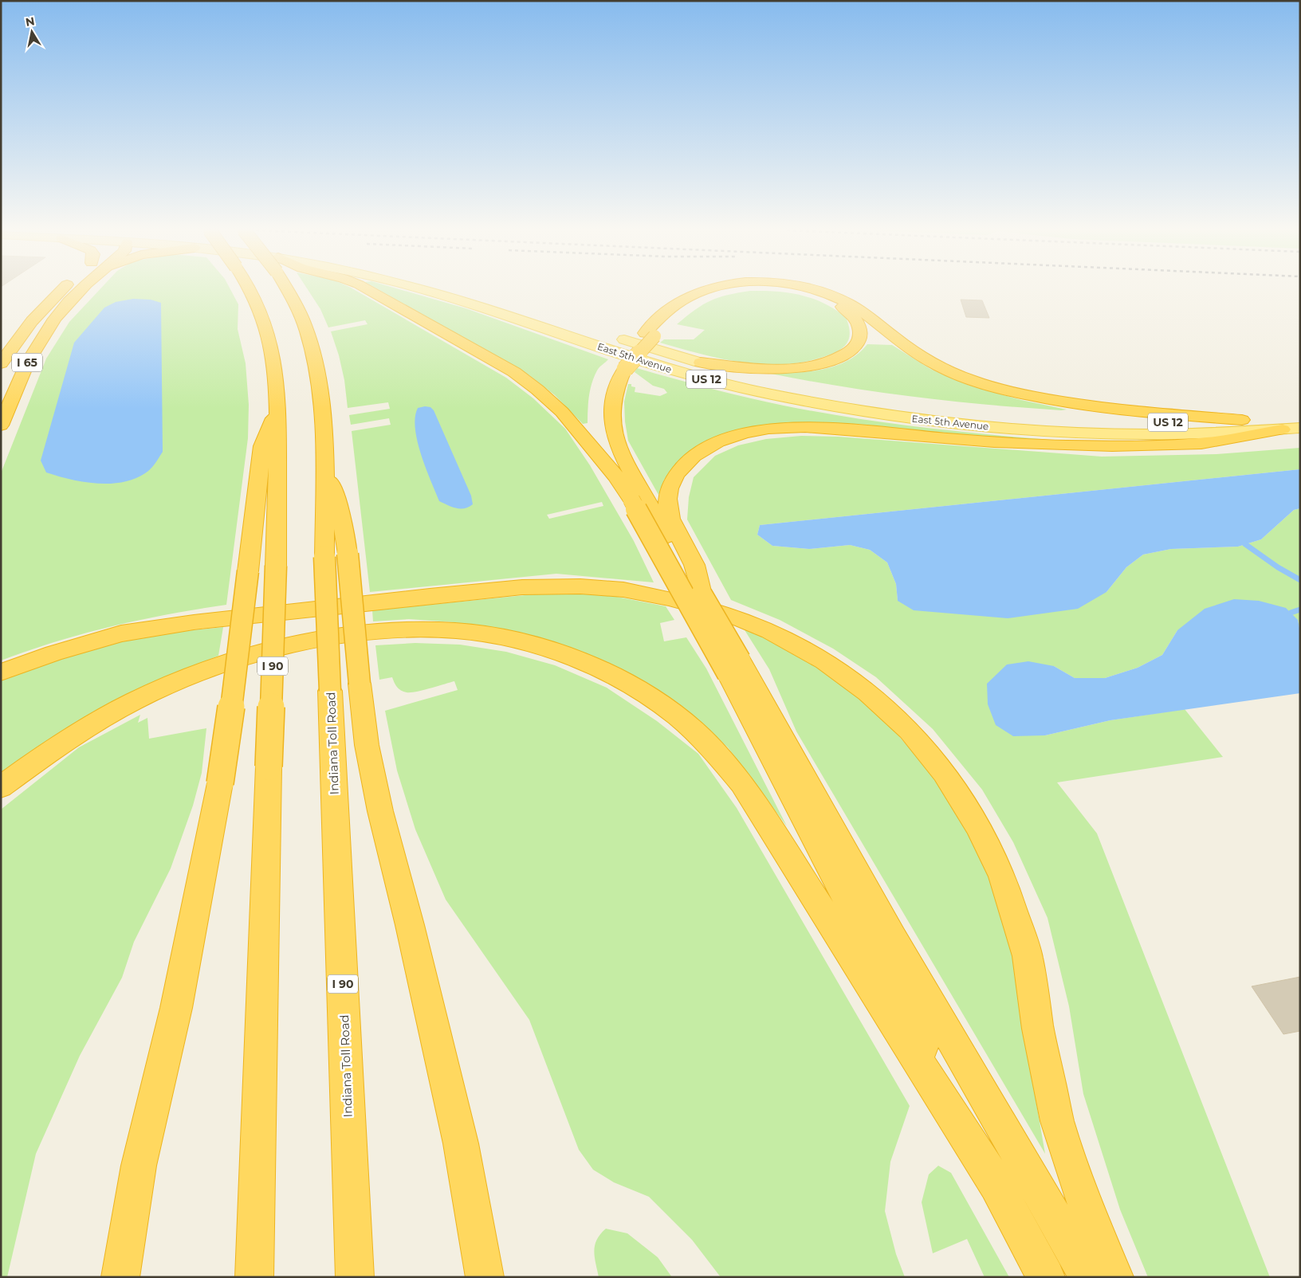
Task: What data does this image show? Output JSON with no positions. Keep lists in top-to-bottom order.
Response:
{
  "streets": {
    "highway": ["I 65", "I 90", "Indiana Toll Road"],
    "main road": ["East 5th Avenue", "US 12"]
  },
  "north": "top"
}
